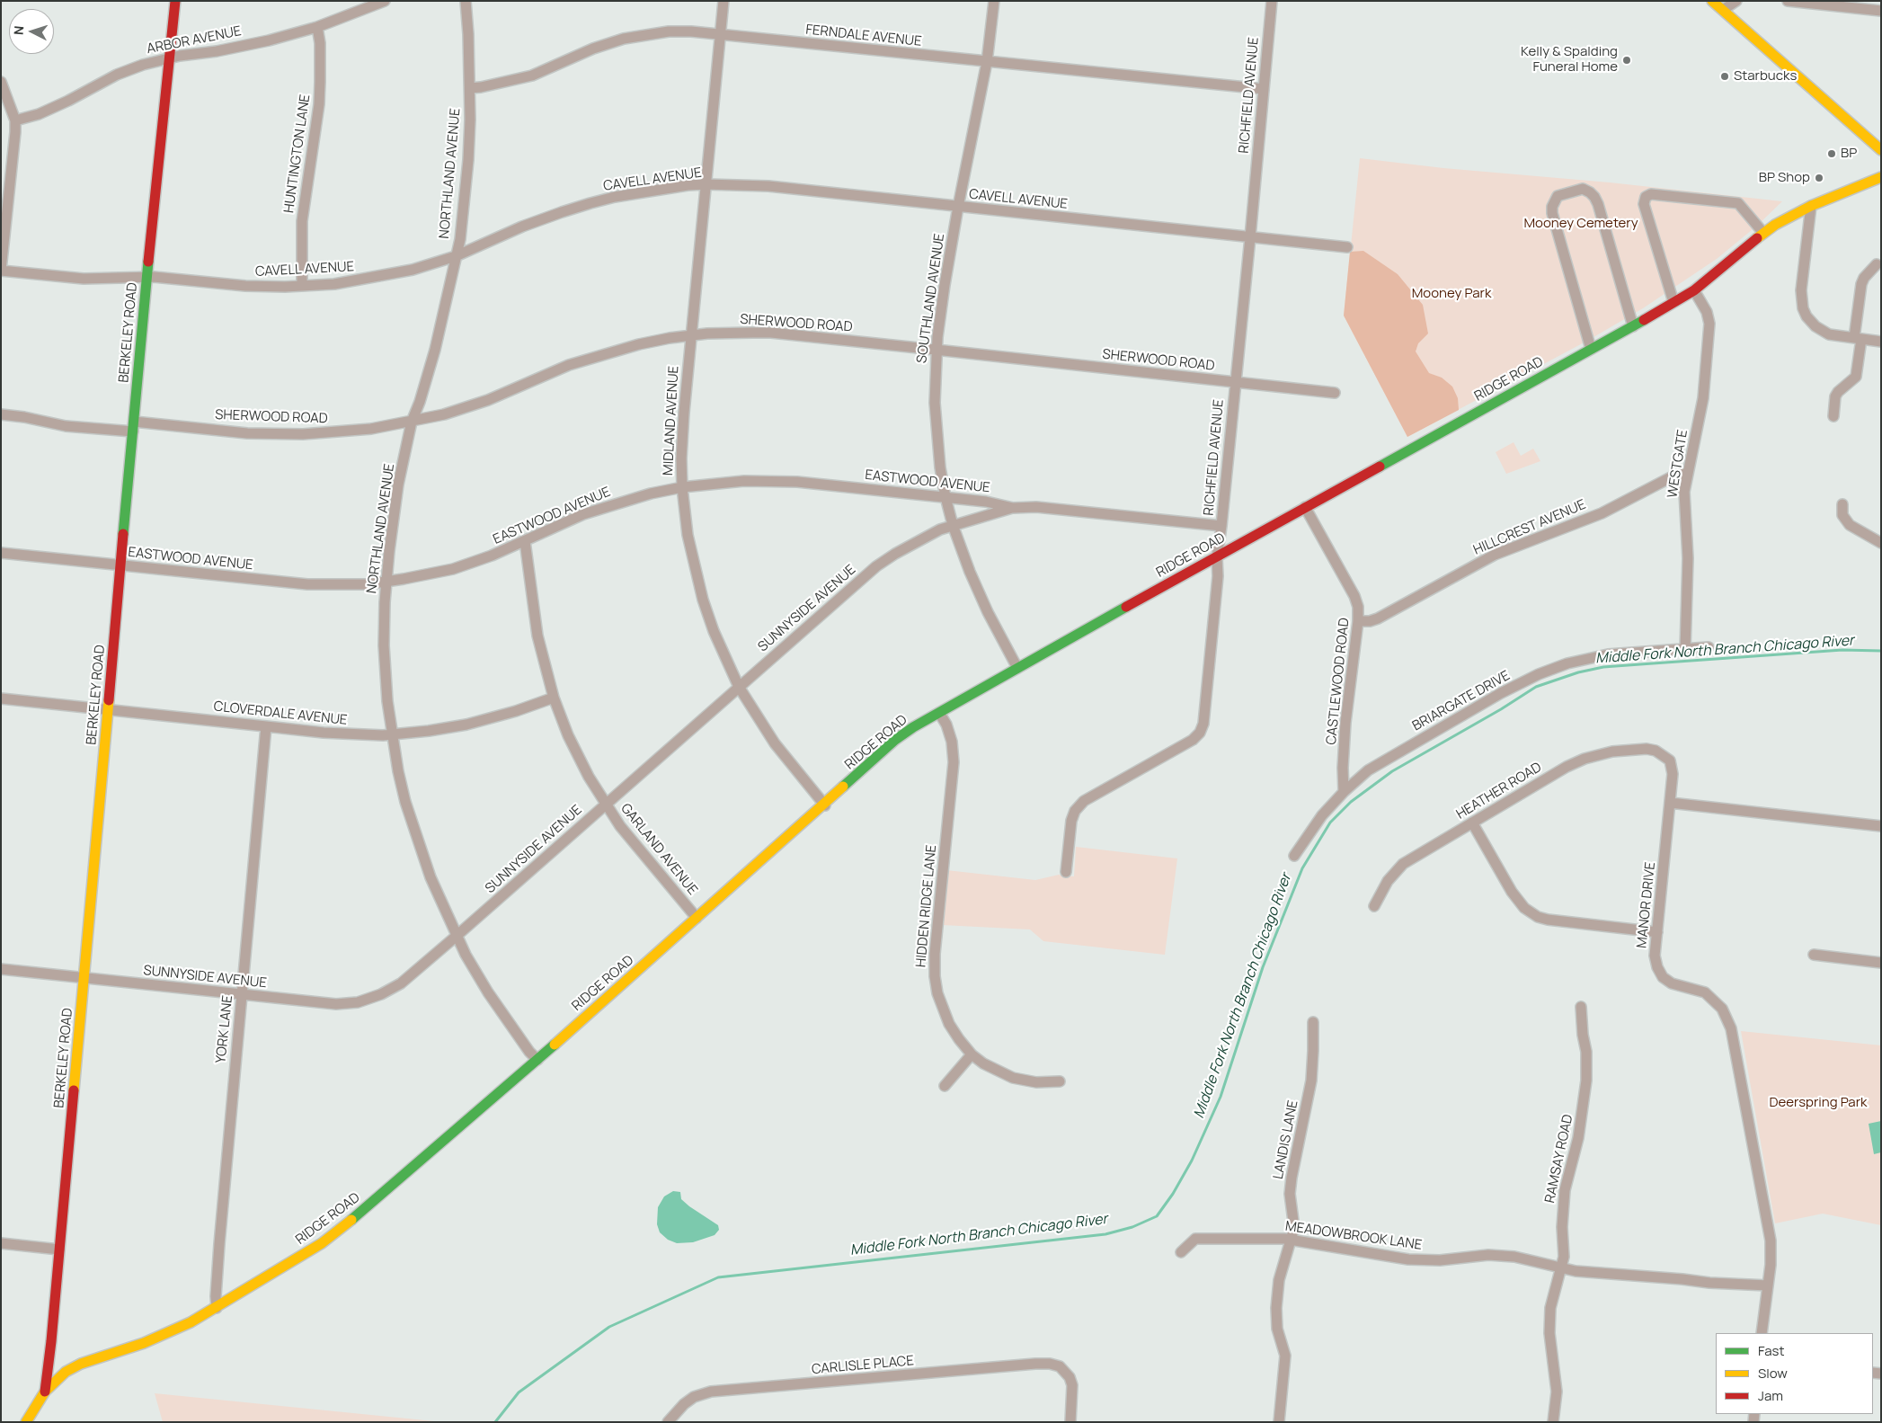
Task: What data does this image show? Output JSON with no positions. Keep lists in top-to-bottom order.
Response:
{
  "streets": {
    "street": [
      "FERNDALE AVENUE",
      "ARBOR AVENUE",
      "RICHFIELD AVENUE",
      "HUNTINGTON LANE",
      "NORTHLAND AVENUE",
      "CAVELL AVENUE",
      "SOUTHLAND AVENUE",
      "SHERWOOD ROAD",
      "BERKELEY ROAD",
      "RIDGE ROAD",
      "MIDLAND AVENUE",
      "WESTGATE",
      "EASTWOOD AVENUE",
      "HILLCREST AVENUE",
      "SUNNYSIDE AVENUE",
      "CASTLEWOOD ROAD",
      "BRIARGATE DRIVE",
      "CLOVERDALE AVENUE",
      "HEATHER ROAD",
      "GARLAND AVENUE",
      "MANOR DRIVE",
      "HIDDEN RIDGE LANE",
      "YORK LANE",
      "LANDIS LANE",
      "RAMSAY ROAD",
      "MEADOWBROOK LANE",
      "CARLISLE PLACE"
    ]
  },
  "crossings": [
    ["FERNDALE AVENUE", "RICHFIELD AVENUE"],
    ["FERNDALE AVENUE", "NORTHLAND AVENUE"],
    ["FERNDALE AVENUE", "SOUTHLAND AVENUE"],
    ["FERNDALE AVENUE", "MIDLAND AVENUE"],
    ["ARBOR AVENUE", "HUNTINGTON LANE"],
    ["ARBOR AVENUE", "BERKELEY ROAD"],
    ["RICHFIELD AVENUE", "CAVELL AVENUE"],
    ["RICHFIELD AVENUE", "SHERWOOD ROAD"],
    ["RICHFIELD AVENUE", "RIDGE ROAD"],
    ["RICHFIELD AVENUE", "EASTWOOD AVENUE"],
    ["HUNTINGTON LANE", "CAVELL AVENUE"],
    ["NORTHLAND AVENUE", "CAVELL AVENUE"],
    ["NORTHLAND AVENUE", "SHERWOOD ROAD"],
    ["NORTHLAND AVENUE", "RIDGE ROAD"],
    ["NORTHLAND AVENUE", "EASTWOOD AVENUE"],
    ["NORTHLAND AVENUE", "SUNNYSIDE AVENUE"],
    ["NORTHLAND AVENUE", "CLOVERDALE AVENUE"],
    ["CAVELL AVENUE", "SOUTHLAND AVENUE"],
    ["CAVELL AVENUE", "BERKELEY ROAD"],
    ["CAVELL AVENUE", "MIDLAND AVENUE"],
    ["SOUTHLAND AVENUE", "SHERWOOD ROAD"],
    ["SOUTHLAND AVENUE", "RIDGE ROAD"],
    ["SOUTHLAND AVENUE", "EASTWOOD AVENUE"],
    ["SOUTHLAND AVENUE", "SUNNYSIDE AVENUE"],
    ["SHERWOOD ROAD", "BERKELEY ROAD"],
    ["SHERWOOD ROAD", "MIDLAND AVENUE"],
    ["BERKELEY ROAD", "RIDGE ROAD"],
    ["BERKELEY ROAD", "EASTWOOD AVENUE"],
    ["BERKELEY ROAD", "SUNNYSIDE AVENUE"],
    ["BERKELEY ROAD", "CLOVERDALE AVENUE"],
    ["RIDGE ROAD", "MIDLAND AVENUE"],
    ["RIDGE ROAD", "WESTGATE"],
    ["RIDGE ROAD", "CASTLEWOOD ROAD"],
    ["RIDGE ROAD", "GARLAND AVENUE"],
    ["RIDGE ROAD", "HIDDEN RIDGE LANE"],
    ["RIDGE ROAD", "YORK LANE"],
    ["MIDLAND AVENUE", "EASTWOOD AVENUE"],
    ["MIDLAND AVENUE", "SUNNYSIDE AVENUE"],
    ["WESTGATE", "HILLCREST AVENUE"],
    ["WESTGATE", "BRIARGATE DRIVE"],
    ["EASTWOOD AVENUE", "SUNNYSIDE AVENUE"],
    ["EASTWOOD AVENUE", "GARLAND AVENUE"],
    ["HILLCREST AVENUE", "CASTLEWOOD ROAD"],
    ["SUNNYSIDE AVENUE", "GARLAND AVENUE"],
    ["SUNNYSIDE AVENUE", "YORK LANE"],
    ["CASTLEWOOD ROAD", "BRIARGATE DRIVE"],
    ["CLOVERDALE AVENUE", "GARLAND AVENUE"],
    ["CLOVERDALE AVENUE", "YORK LANE"],
    ["HEATHER ROAD", "MANOR DRIVE"],
    ["MANOR DRIVE", "MEADOWBROOK LANE"],
    ["LANDIS LANE", "MEADOWBROOK LANE"],
    ["RAMSAY ROAD", "MEADOWBROOK LANE"]
  ],
  "water": ["Middle Fork North Branch Chicago River"],
  "parks": ["Mooney Cemetery", "Mooney Park", "Deerspring Park"],
  "places": [
    "Kelly & Spalding Funeral Home",
    "Starbucks",
    "BP",
    "BP Shop"
  ],
  "legend": ["Fast", "Slow", "Jam"],
  "north": "left"
}
